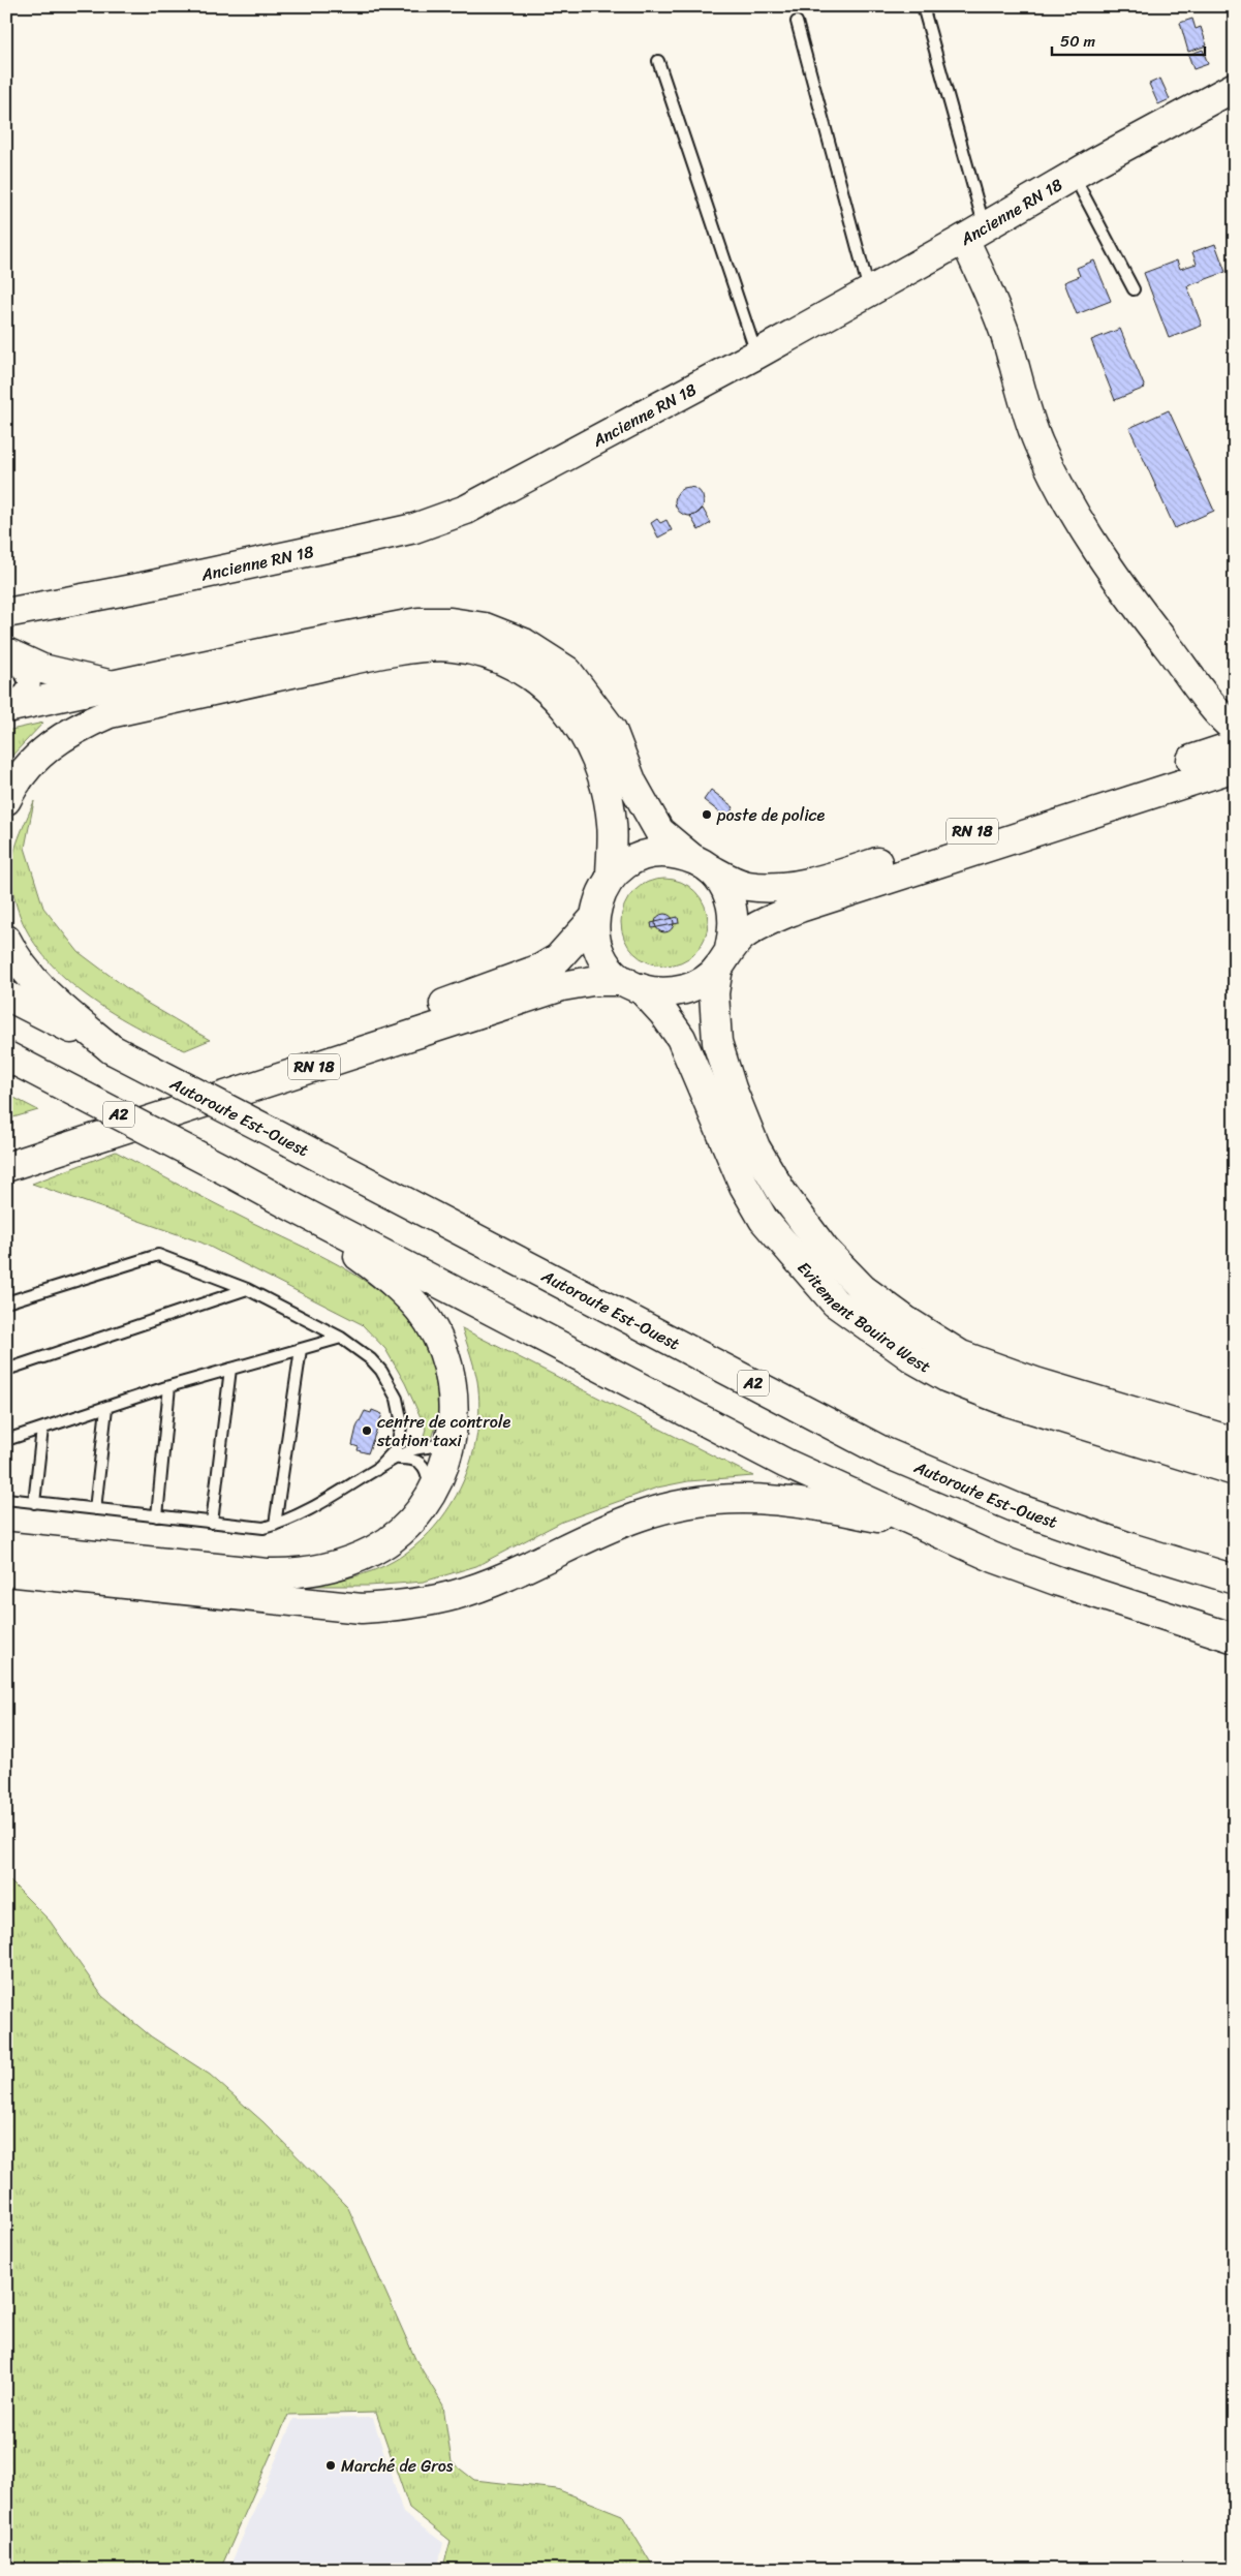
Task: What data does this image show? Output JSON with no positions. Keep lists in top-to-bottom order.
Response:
{
  "streets": {
    "main road": [
      "Ancienne RN 18",
      "RN 18",
      "A2",
      "Autoroute Est-Ouest",
      "Evitement Bouira West"
    ]
  },
  "crossings": [
    ["RN 18", "Evitement Bouira West"]
  ],
  "places": ["poste de police", "centre de controle station taxi", "Marché de Gros"],
  "scale_bar": "50 m"
}
